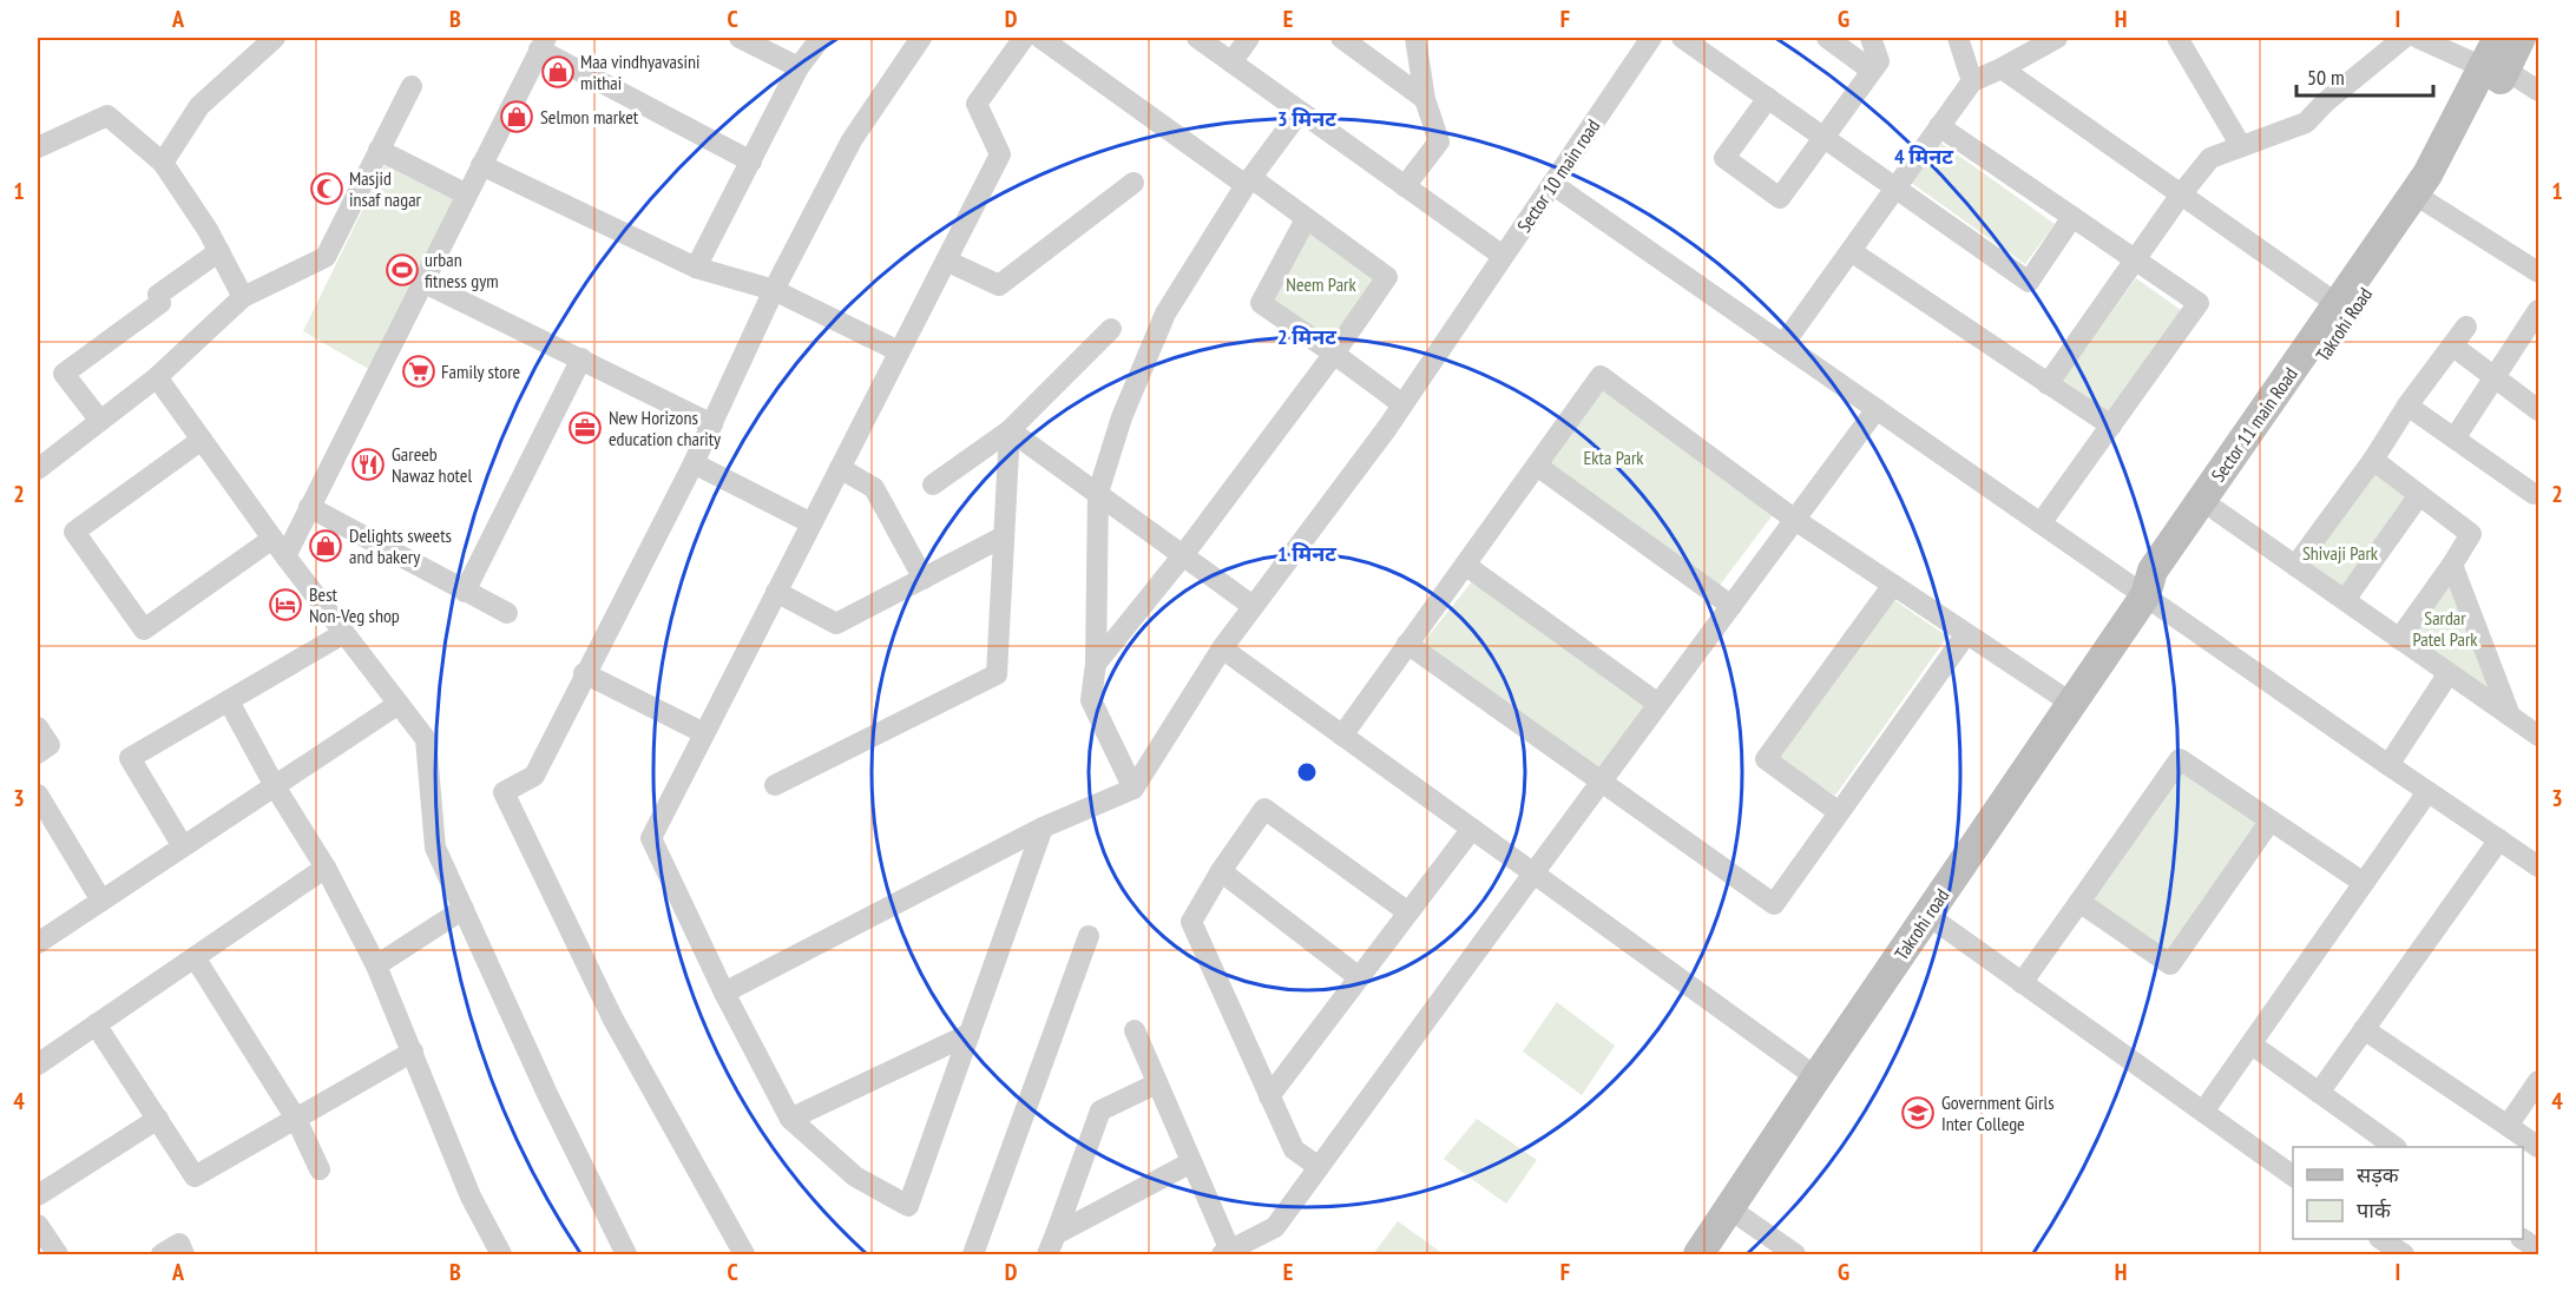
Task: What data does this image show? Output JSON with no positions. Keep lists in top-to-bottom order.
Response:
{
  "streets": {
    "street": [
      "Sector 10 main road",
      "Takrohi Road",
      "Sector 11 main Road",
      "Takrohi road"
    ]
  },
  "crossings": [
    ["Takrohi Road", "Sector 11 main Road"],
    ["Takrohi Road", "Takrohi road"],
    ["Sector 11 main Road", "Takrohi road"]
  ],
  "parks": [
    "Neem Park",
    "Ekta Park",
    "Shivaji Park",
    "Sardar Patel Park"
  ],
  "places": {
    "shop": ["Maa vindhyavasini mithai", "Selmon market", "Delights sweets and bakery"],
    "mosque": ["Masjid insaf nagar"],
    "sports": ["urban fitness gym"],
    "supermarket": ["Family store"],
    "office": ["New Horizons education charity"],
    "restaurant": ["Gareeb Nawaz hotel"],
    "hotel": ["Best Non-Veg shop"],
    "school or university": ["Government Girls Inter College"]
  },
  "legend": ["सड़क", "पार्क"],
  "scale_bar": "50 m",
  "grid": {
    "columns": [
      "A",
      "B",
      "C",
      "D",
      "E",
      "F",
      "G",
      "H",
      "I"
    ],
    "rows": [
      "1",
      "2",
      "3",
      "4"
    ]
  },
  "rings": [
    "3 मिनट",
    "4 मिनट",
    "2 मिनट",
    "1 मिनट"
  ]
}
